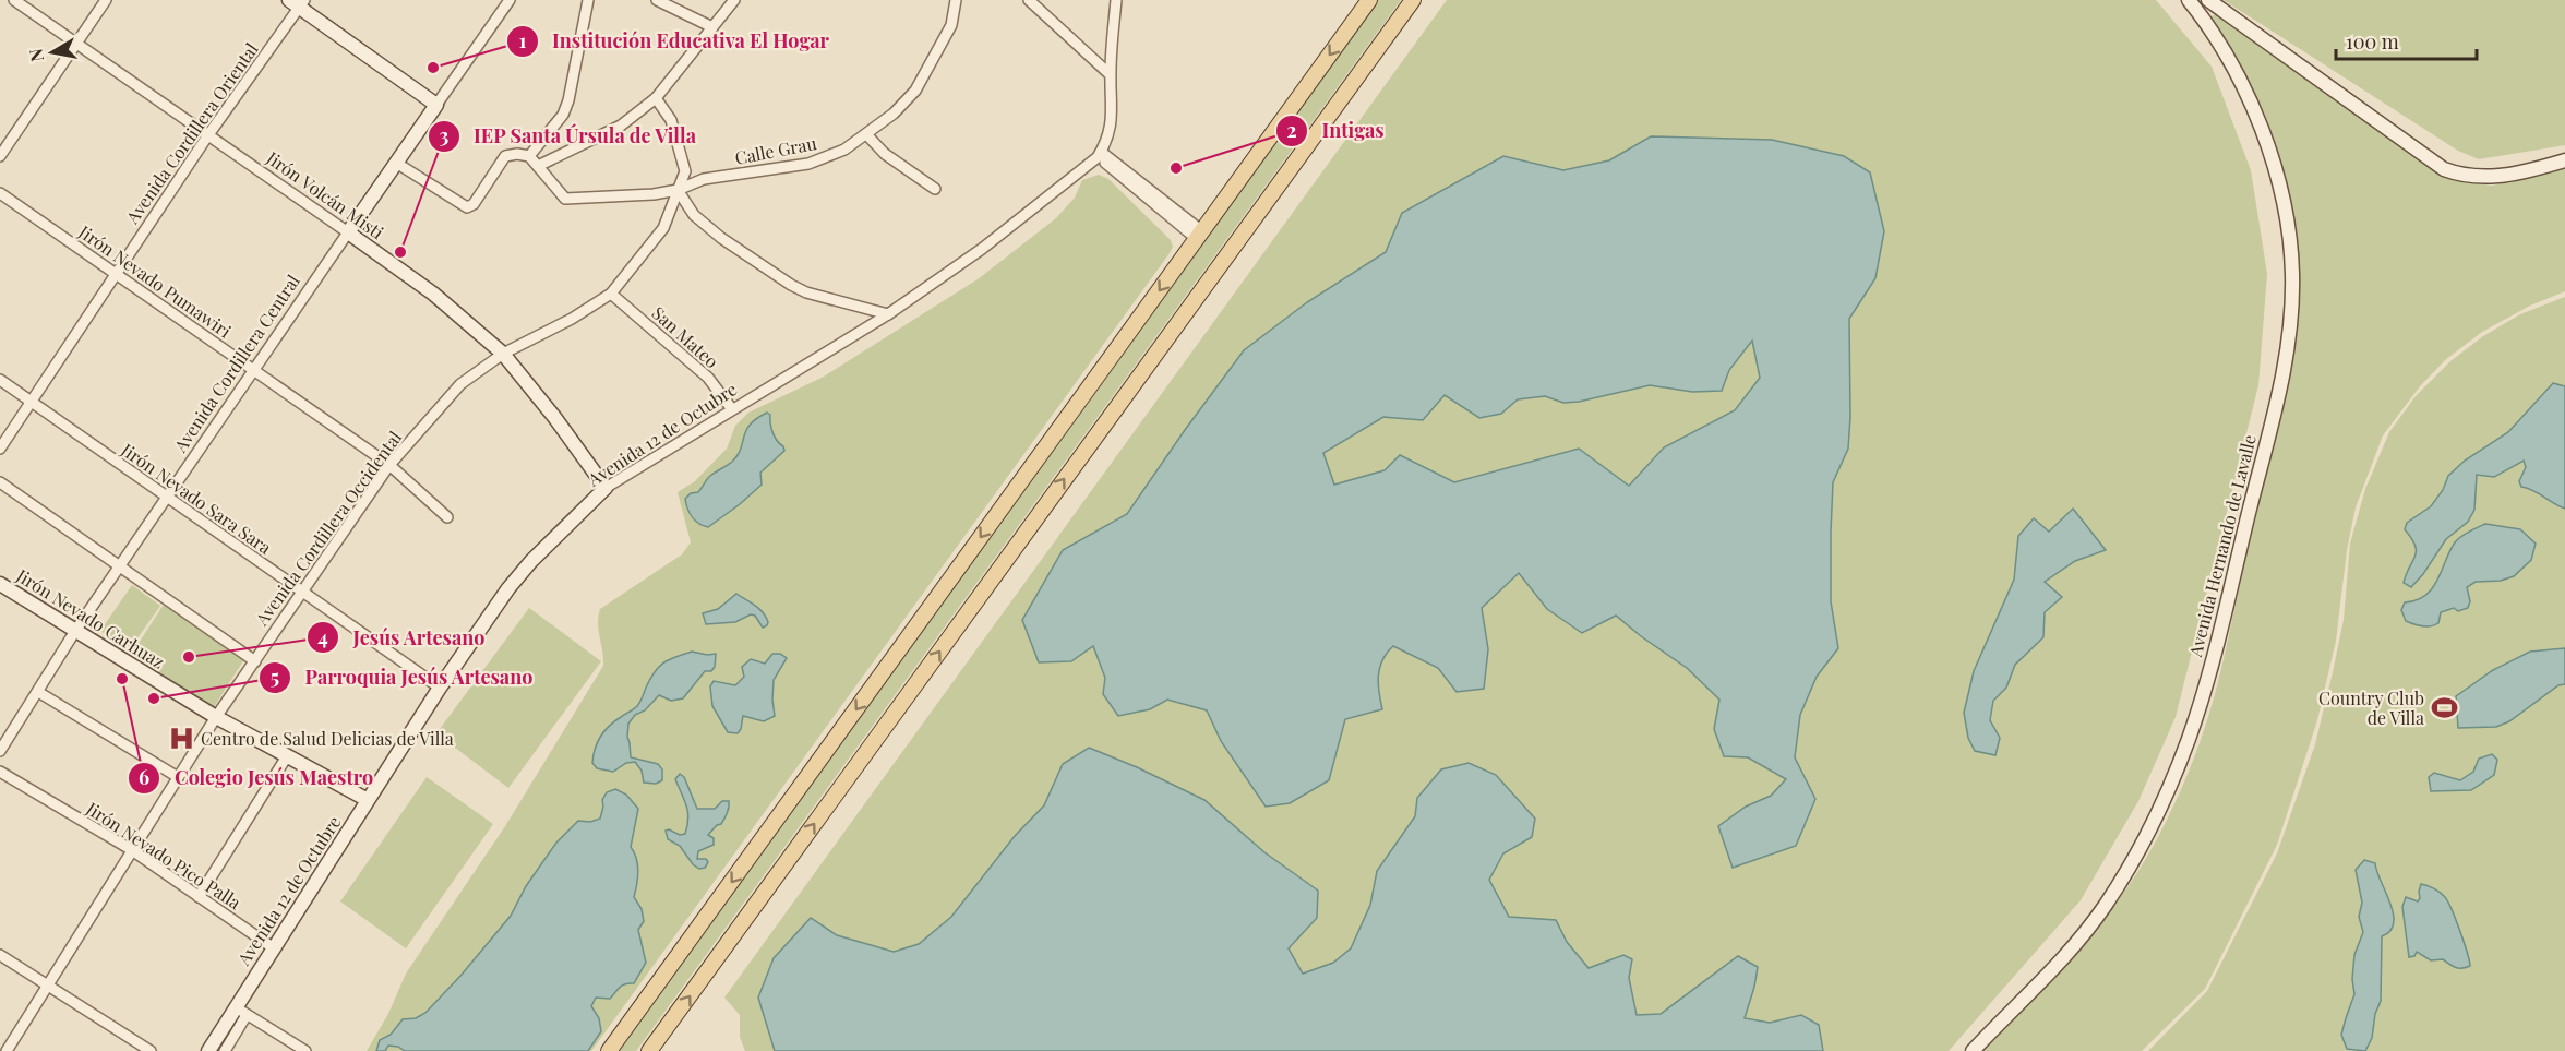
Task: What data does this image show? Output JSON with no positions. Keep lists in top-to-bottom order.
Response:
{
  "streets": {
    "street": [
      "Avenida Cordillera Oriental",
      "Calle Grau",
      "Jirón Volcán Misti",
      "Jirón Nevado Pumawiri",
      "San Mateo",
      "Avenida Cordillera Central",
      "Avenida 12 de Octubre",
      "Jirón Nevado Sara Sara",
      "Avenida Cordillera Occidental",
      "Avenida Hernando de Lavalle",
      "Jirón Nevado Carhuaz",
      "Jirón Nevado Pico Palla"
    ]
  },
  "crossings": [
    ["Avenida Cordillera Oriental", "Jirón Volcán Misti"],
    ["Avenida Cordillera Oriental", "Jirón Nevado Pumawiri"],
    ["Avenida Cordillera Oriental", "Jirón Nevado Sara Sara"],
    ["Calle Grau", "Avenida Cordillera Occidental"],
    ["Jirón Volcán Misti", "Avenida Cordillera Central"],
    ["Jirón Volcán Misti", "Avenida 12 de Octubre"],
    ["Jirón Volcán Misti", "Avenida Cordillera Occidental"],
    ["Jirón Nevado Pumawiri", "Avenida Cordillera Central"],
    ["Jirón Nevado Pumawiri", "Avenida Cordillera Occidental"],
    ["San Mateo", "Avenida 12 de Octubre"],
    ["San Mateo", "Avenida Cordillera Occidental"],
    ["Avenida Cordillera Central", "Jirón Nevado Sara Sara"],
    ["Avenida Cordillera Central", "Jirón Nevado Carhuaz"],
    ["Avenida 12 de Octubre", "Jirón Nevado Sara Sara"],
    ["Avenida 12 de Octubre", "Jirón Nevado Carhuaz"],
    ["Avenida 12 de Octubre", "Jirón Nevado Pico Palla"],
    ["Jirón Nevado Sara Sara", "Avenida Cordillera Occidental"],
    ["Avenida Cordillera Occidental", "Jirón Nevado Carhuaz"],
    ["Avenida Cordillera Occidental", "Jirón Nevado Pico Palla"]
  ],
  "places": {
    "other": [
      "Institución Educativa El Hogar",
      "Intigas",
      "IEP Santa Úrsula de Villa",
      "Jesús Artesano",
      "Colegio Jesús Maestro",
      "Parroquia Jesús Artesano"
    ],
    "sports": ["Country Club de Villa"],
    "hospital": ["Centro de Salud Delicias de Villa"]
  },
  "scale_bar": "100 m",
  "north": "left"
}
